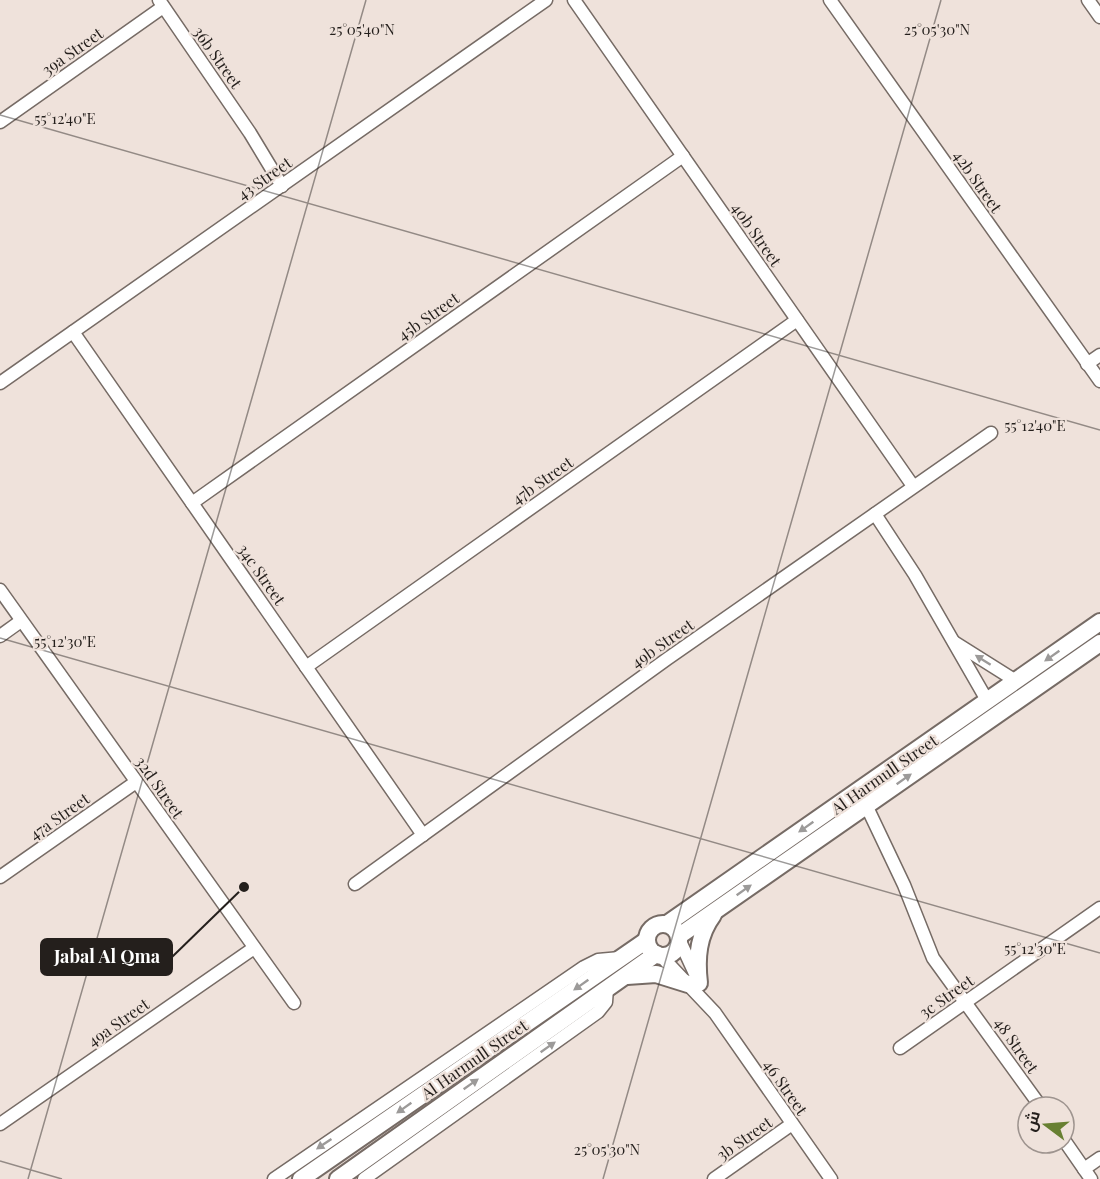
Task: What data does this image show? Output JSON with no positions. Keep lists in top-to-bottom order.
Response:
{
  "streets": {
    "street": [
      "39a Street",
      "36b Street",
      "43 Street",
      "42b Street",
      "40b Street",
      "45b Street",
      "47b Street",
      "34c Street",
      "49b Street",
      "Al Harmull Street",
      "32d Street",
      "47a Street",
      "3c Street",
      "49a Street",
      "48 Street",
      "46 Street",
      "3b Street"
    ]
  },
  "crossings": [
    ["39a Street", "36b Street"],
    ["36b Street", "43 Street"],
    ["43 Street", "34c Street"],
    ["40b Street", "45b Street"],
    ["40b Street", "47b Street"],
    ["40b Street", "49b Street"],
    ["45b Street", "34c Street"],
    ["47b Street", "34c Street"],
    ["34c Street", "49b Street"],
    ["Al Harmull Street", "48 Street"],
    ["Al Harmull Street", "46 Street"],
    ["32d Street", "47a Street"],
    ["32d Street", "49a Street"],
    ["3c Street", "48 Street"],
    ["46 Street", "3b Street"]
  ],
  "places": ["Jabal Al Qma"],
  "north": "left",
  "coordinates": [
    "25°05'40\"N",
    "25°05'30\"N",
    "55°12'40\"E",
    "55°12'30\"E"
  ]
}
